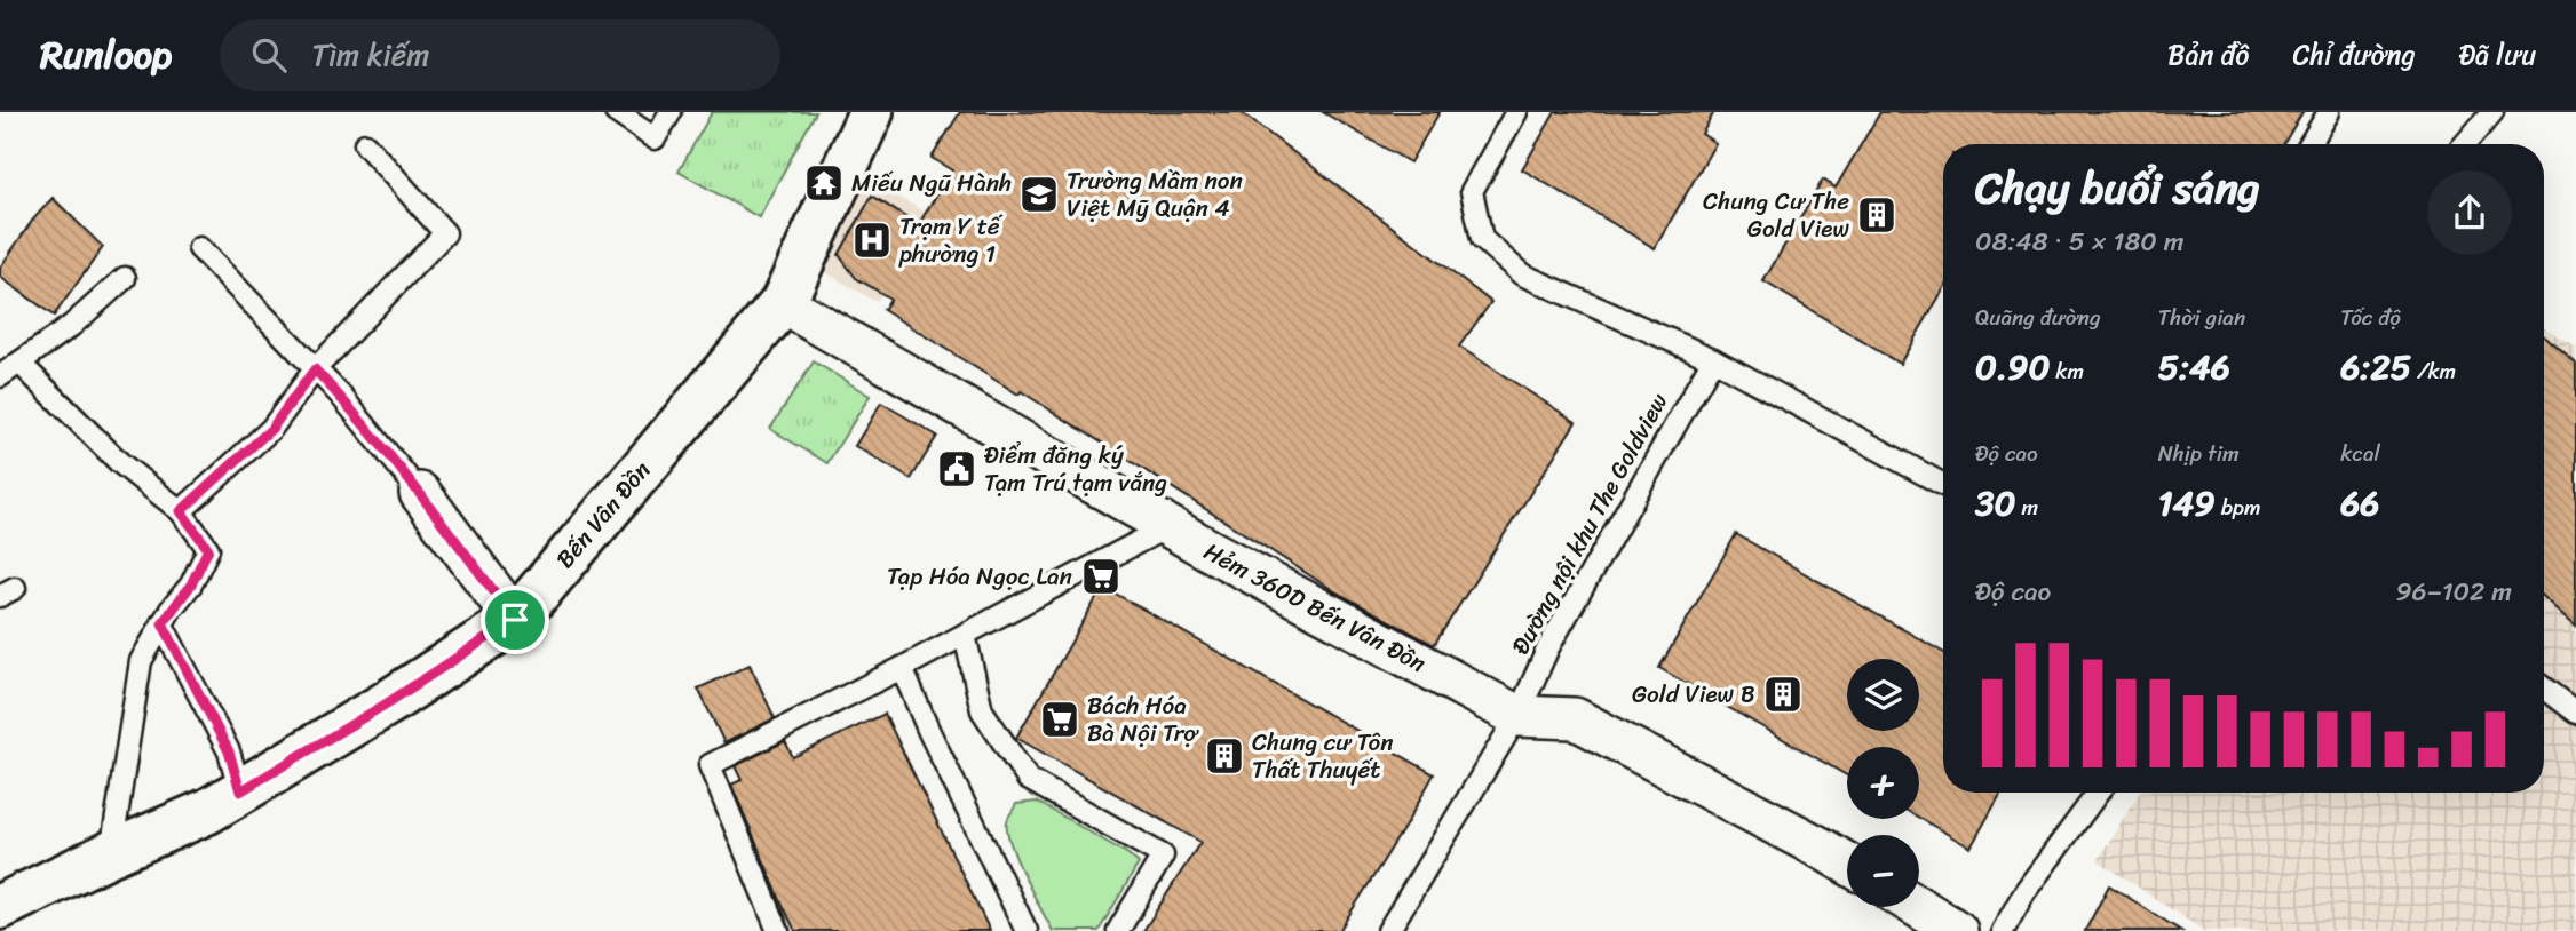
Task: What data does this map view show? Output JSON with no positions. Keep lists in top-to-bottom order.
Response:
{
  "streets": {
    "main road": ["Bến Vân Đồn"],
    "street": ["Hẻm 360D Bến Vân Đồn"],
    "lane": ["Đường nội khu The Goldview"]
  },
  "crossings": [
    ["Bến Vân Đồn", "Hẻm 360D Bến Vân Đồn"],
    ["Đường nội khu The Goldview", "Hẻm 360D Bến Vân Đồn"]
  ],
  "places": {
    "temple": ["Miếu Ngũ Hành"],
    "school or university": ["Trường Mầm non Việt Mỹ Quận 4"],
    "building": ["Chung Cư The Gold View", "Gold View B", "Chung cư Tôn Thất Thuyết"],
    "hospital": ["Trạm Y tế phường 1"],
    "public building": ["Điểm đăng ký Tạm Trú tạm vắng"],
    "supermarket": ["Tạp Hóa Ngọc Lan", "Bách Hóa Bà Nội Trợ"]
  },
  "page": {
    "header": "Runloop",
    "search": "Tìm kiếm",
    "nav": ["Bản đồ", "Chỉ đường", "Đã lưu"],
    "heading": ["Chạy buổi sáng", "08:48 · 5 × 180 m"],
    "stats": [
      ["Quãng đường", "0.90 km"],
      ["Thời gian", "5:46"],
      ["Tốc độ", "6:25 /km"],
      ["Độ cao", "30 m"],
      ["Nhịp tim", "149 bpm"],
      ["kcal", "66"]
    ],
    "chart": ["Độ cao", "96–102 m"],
    "map_buttons": ["+", "−"]
  }
}
